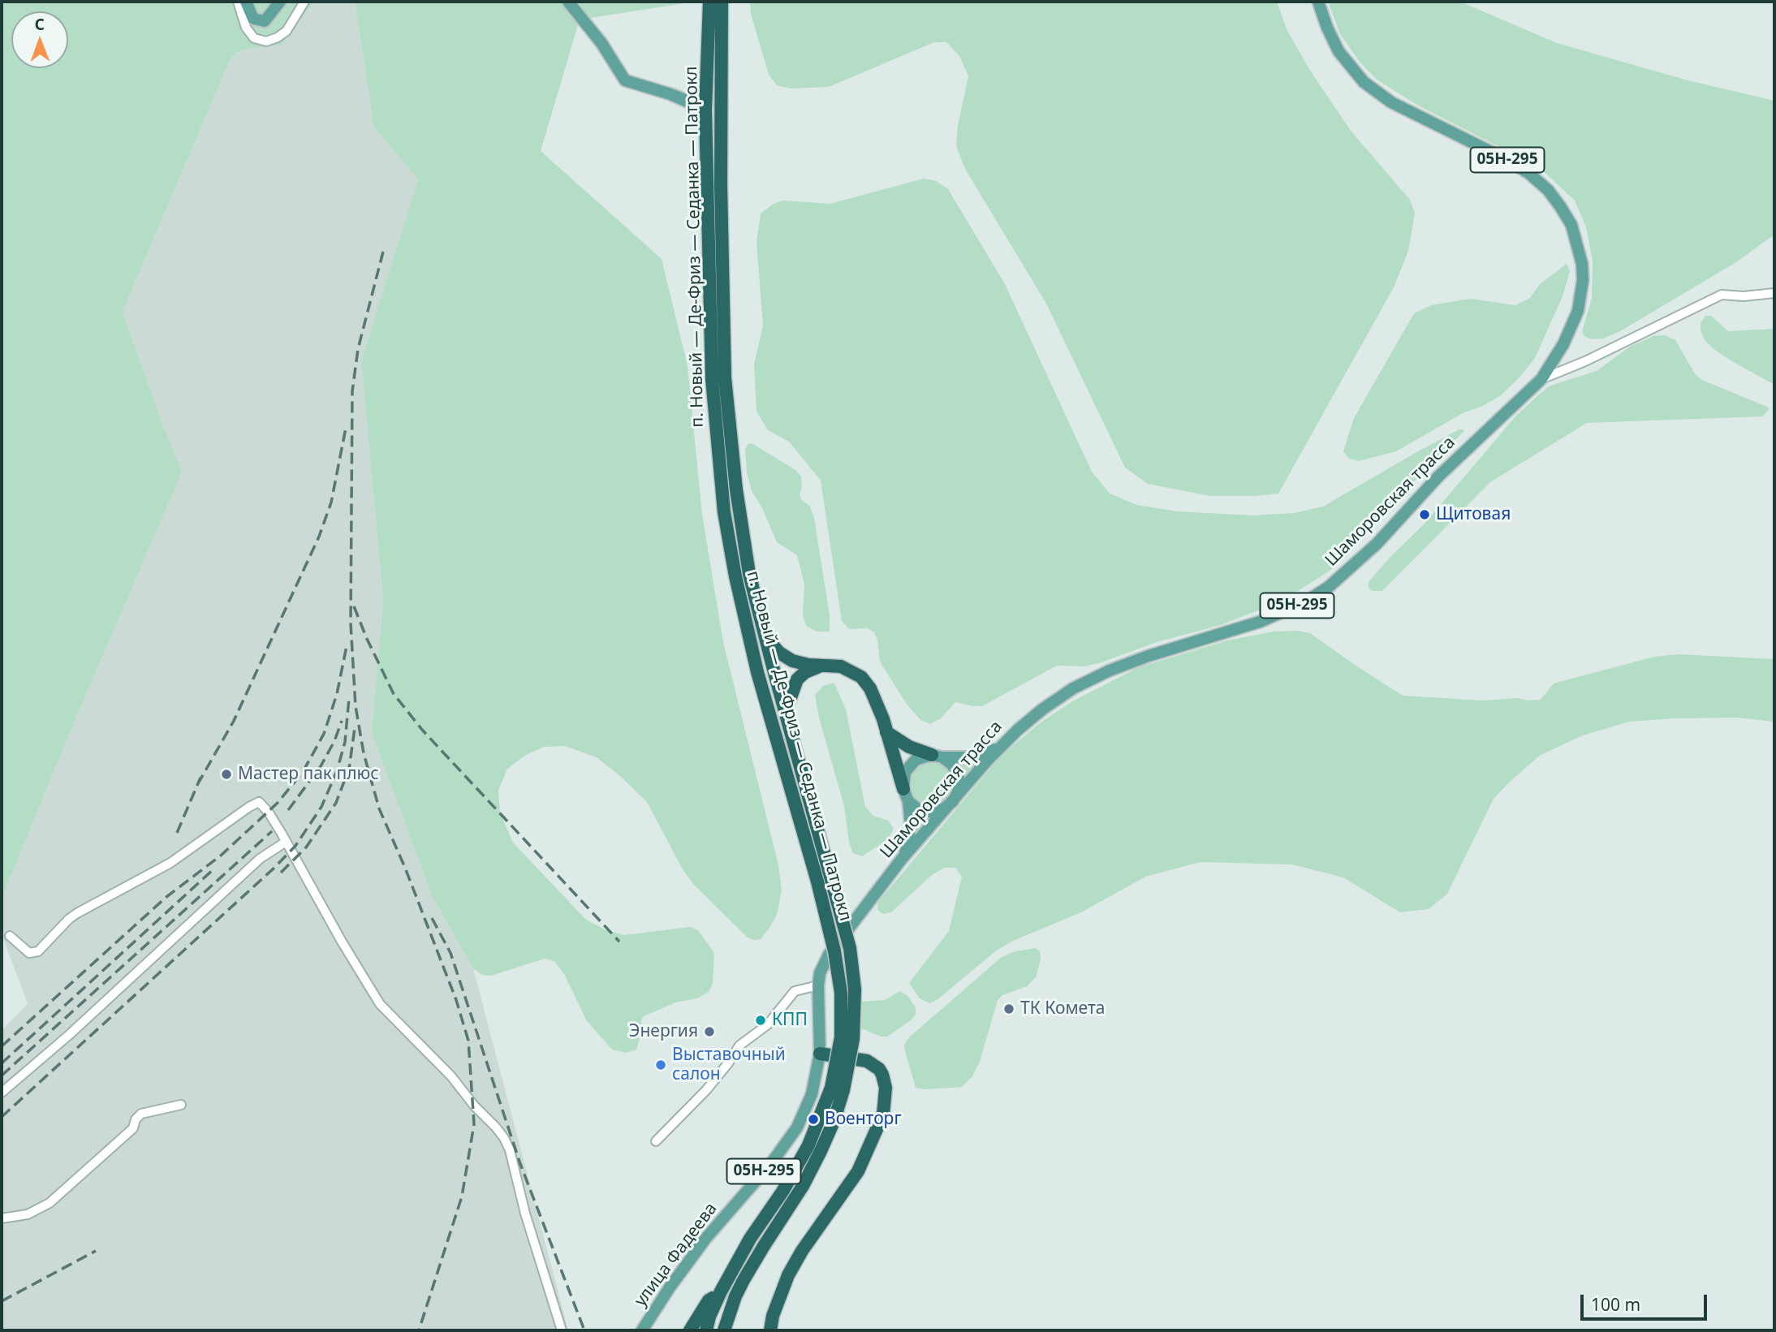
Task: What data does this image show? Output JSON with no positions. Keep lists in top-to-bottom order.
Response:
{
  "streets": {
    "highway": ["05Н-295", "п. Новый — Де-Фриз — Седанка — Патрокл"],
    "main road": ["Шаморовская трасса", "улица Фадеева"]
  },
  "crossings": [
    ["05Н-295", "Шаморовская трасса"],
    ["Шаморовская трасса", "улица Фадеева"]
  ],
  "places": [
    "Щитовая",
    "Мастер пак плюс",
    "ТК Комета",
    "КПП",
    "Энергия",
    "Выставочный салон",
    "Военторг"
  ],
  "scale_bar": "100 m",
  "north": "top"
}
